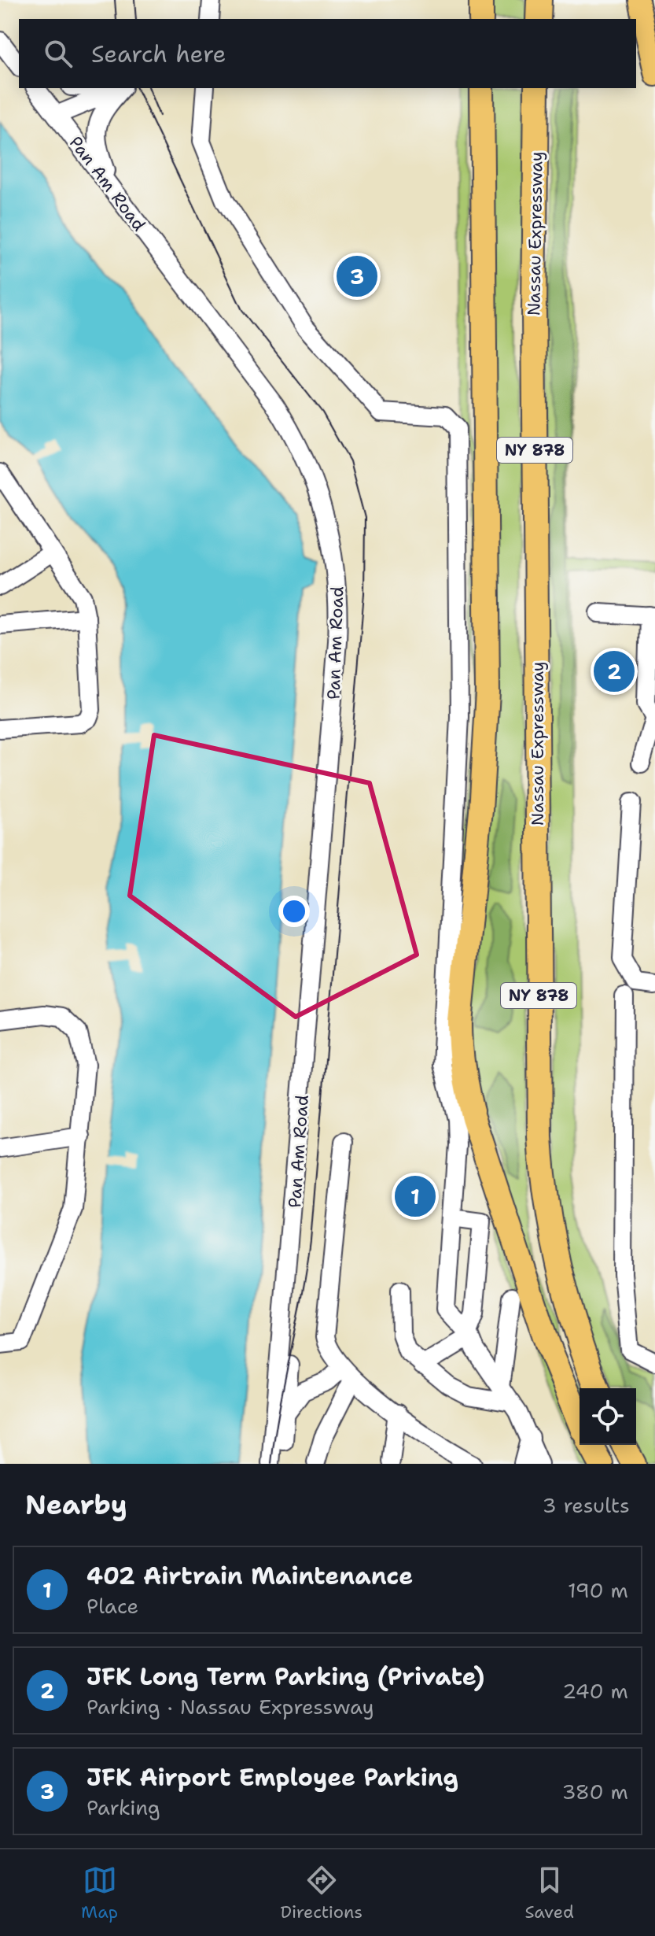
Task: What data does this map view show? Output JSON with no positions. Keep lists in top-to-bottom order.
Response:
{
  "streets": {
    "highway": ["Nassau Expressway", "NY 878"],
    "street": ["Pan Am Road"]
  },
  "page": {
    "search": "Search here",
    "pins": ["3", "2", "1"],
    "heading": ["Nearby", "3 results"],
    "list": [
      {
        "mark": "1",
        "name": "402 Airtrain Maintenance",
        "note": "Place",
        "value": "190 m"
      },
      {
        "mark": "2",
        "name": "JFK Long Term Parking (Private)",
        "note": "Parking · Nassau Expressway",
        "value": "240 m"
      },
      {
        "mark": "3",
        "name": "JFK Airport Employee Parking",
        "note": "Parking",
        "value": "380 m"
      }
    ],
    "nav": ["Map", "Directions", "Saved"]
  }
}
